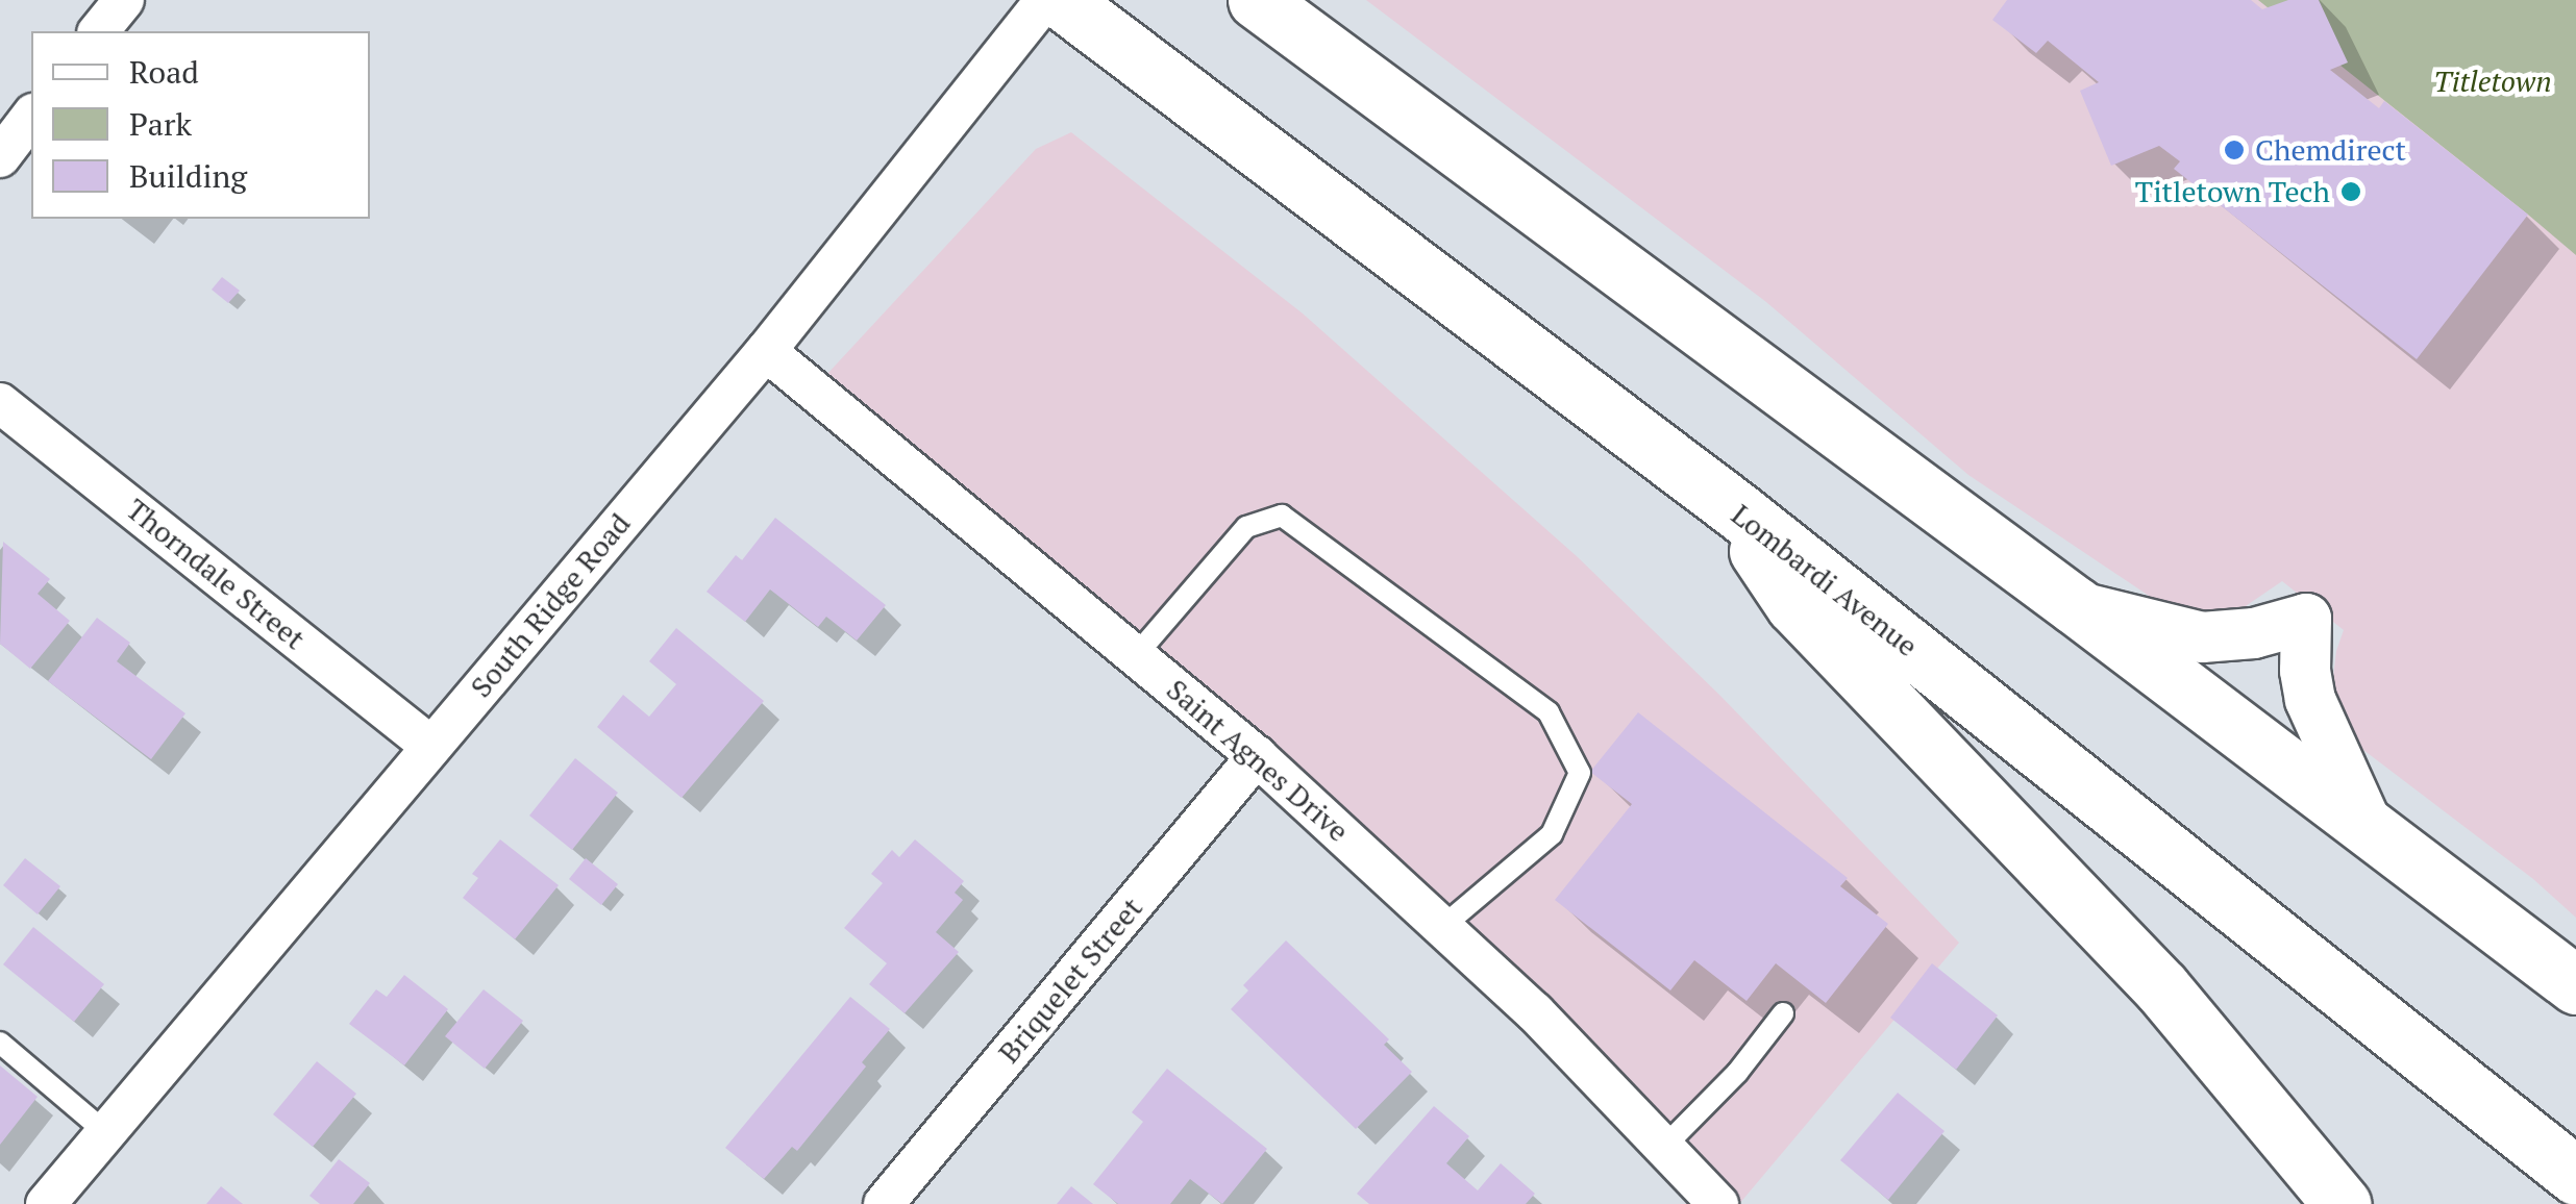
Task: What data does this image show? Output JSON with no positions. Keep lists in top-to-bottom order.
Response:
{
  "streets": {
    "main road": ["Lombardi Avenue"],
    "street": [
      "Thorndale Street",
      "South Ridge Road",
      "Saint Agnes Drive",
      "Briquelet Street"
    ]
  },
  "crossings": [
    ["Thorndale Street", "South Ridge Road"],
    ["South Ridge Road", "Saint Agnes Drive"],
    ["Saint Agnes Drive", "Briquelet Street"]
  ],
  "parks": ["Titletown"],
  "places": ["Chemdirect", "Titletown Tech"],
  "legend": ["Road", "Park", "Building"]
}
